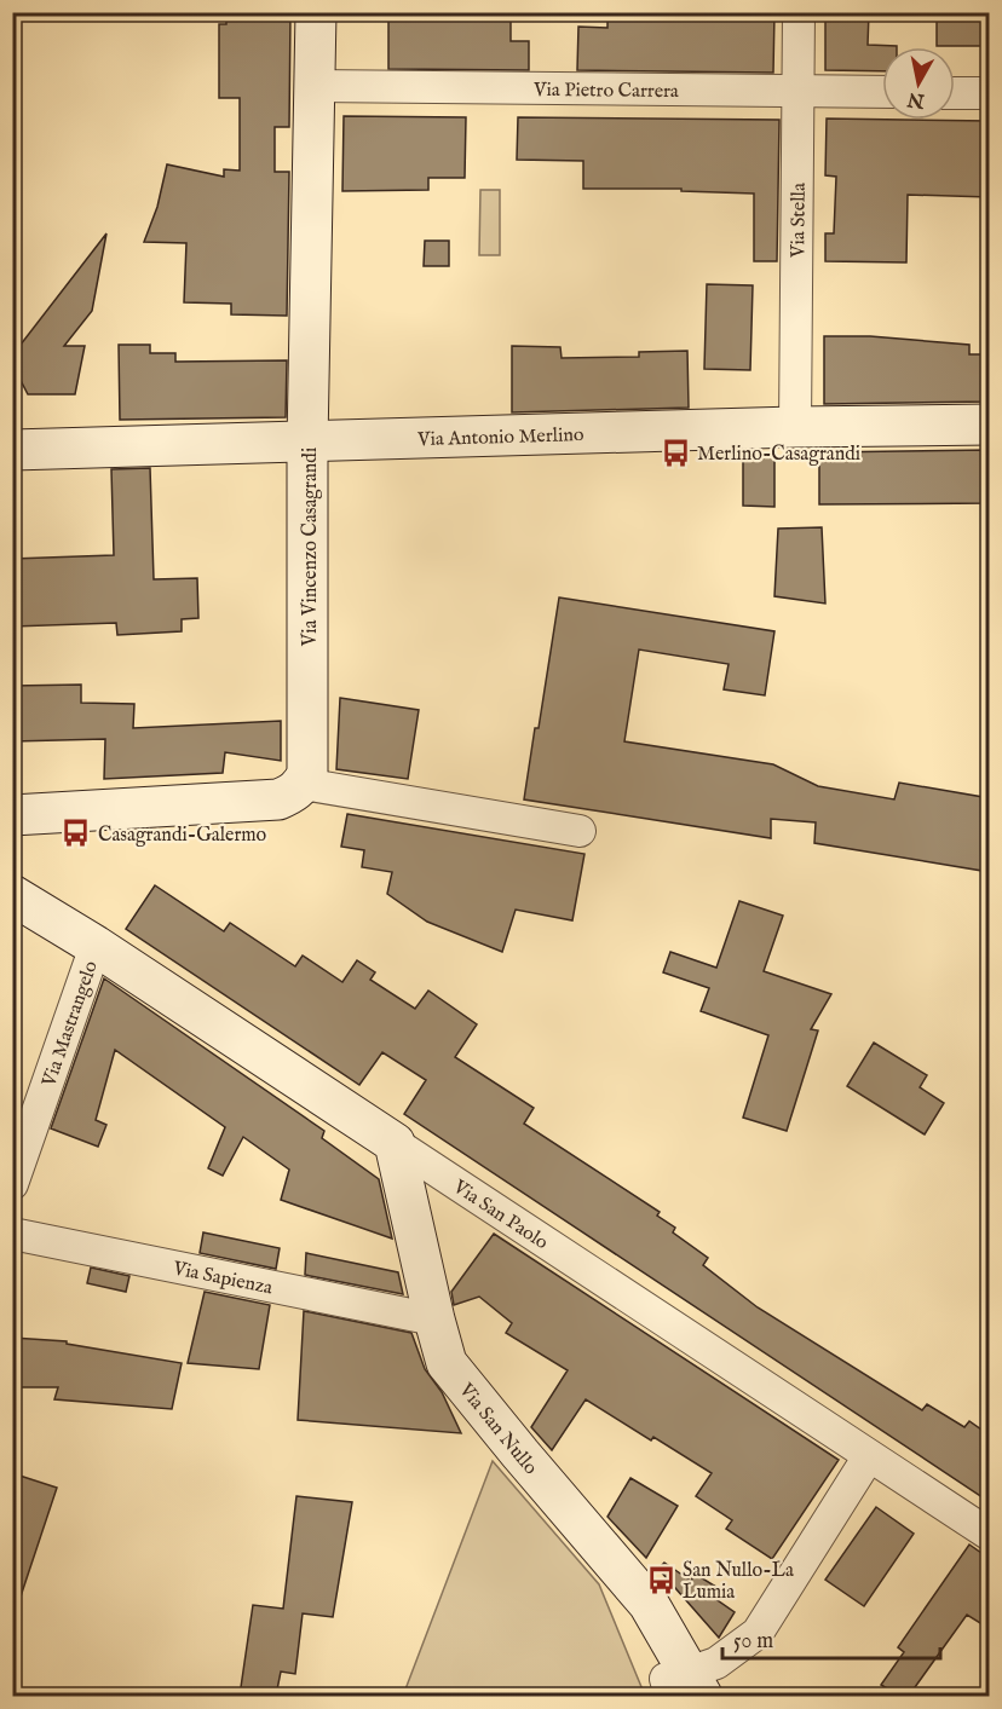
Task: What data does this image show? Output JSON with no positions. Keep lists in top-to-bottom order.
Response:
{
  "streets": {
    "main road": [
      "Via Antonio Merlino",
      "Via Vincenzo Casagrandi",
      "Via San Paolo",
      "Via San Nullo"
    ],
    "street": [
      "Via Pietro Carrera",
      "Via Stella",
      "Via Mastrangelo",
      "Via Sapienza"
    ]
  },
  "crossings": [
    ["Via Pietro Carrera", "Via Stella"],
    ["Via Pietro Carrera", "Via Vincenzo Casagrandi"],
    ["Via Stella", "Via Antonio Merlino"],
    ["Via Antonio Merlino", "Via Vincenzo Casagrandi"],
    ["Via Mastrangelo", "Via San Paolo"],
    ["Via San Paolo", "Via San Nullo"],
    ["Via Sapienza", "Via San Nullo"]
  ],
  "places": {
    "bus stop": ["Merlino-Casagrandi", "Casagrandi-Galermo", "San Nullo-La Lumia"]
  },
  "scale_bar": "50 m",
  "north": "bottom"
}
